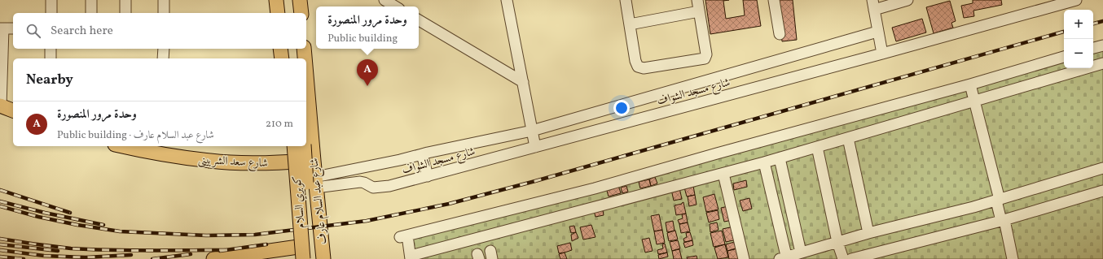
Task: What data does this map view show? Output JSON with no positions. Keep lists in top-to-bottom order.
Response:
{
  "streets": {
    "main road": ["شارع سعد الشربينى", "شارع عبد السلام عارف", "كوبري السلام"],
    "street": ["شارع مسجد الشواف"]
  },
  "crossings": [
    ["شارع مسجد الشواف", "شارع عبد السلام عارف"],
    ["شارع سعد الشربينى", "شارع عبد السلام عارف"],
    ["شارع عبد السلام عارف", "كوبري السلام"]
  ],
  "page": {
    "popup": ["وحدة مرور المنصورة", "Public building"],
    "map_buttons": ["+", "−"],
    "search": "Search here",
    "heading": "Nearby",
    "pins": "A",
    "list": [
      {
        "mark": "A",
        "name": "وحدة مرور المنصورة",
        "note": "Public building · شارع عبد السلام عارف",
        "value": "210 m"
      }
    ]
  }
}
